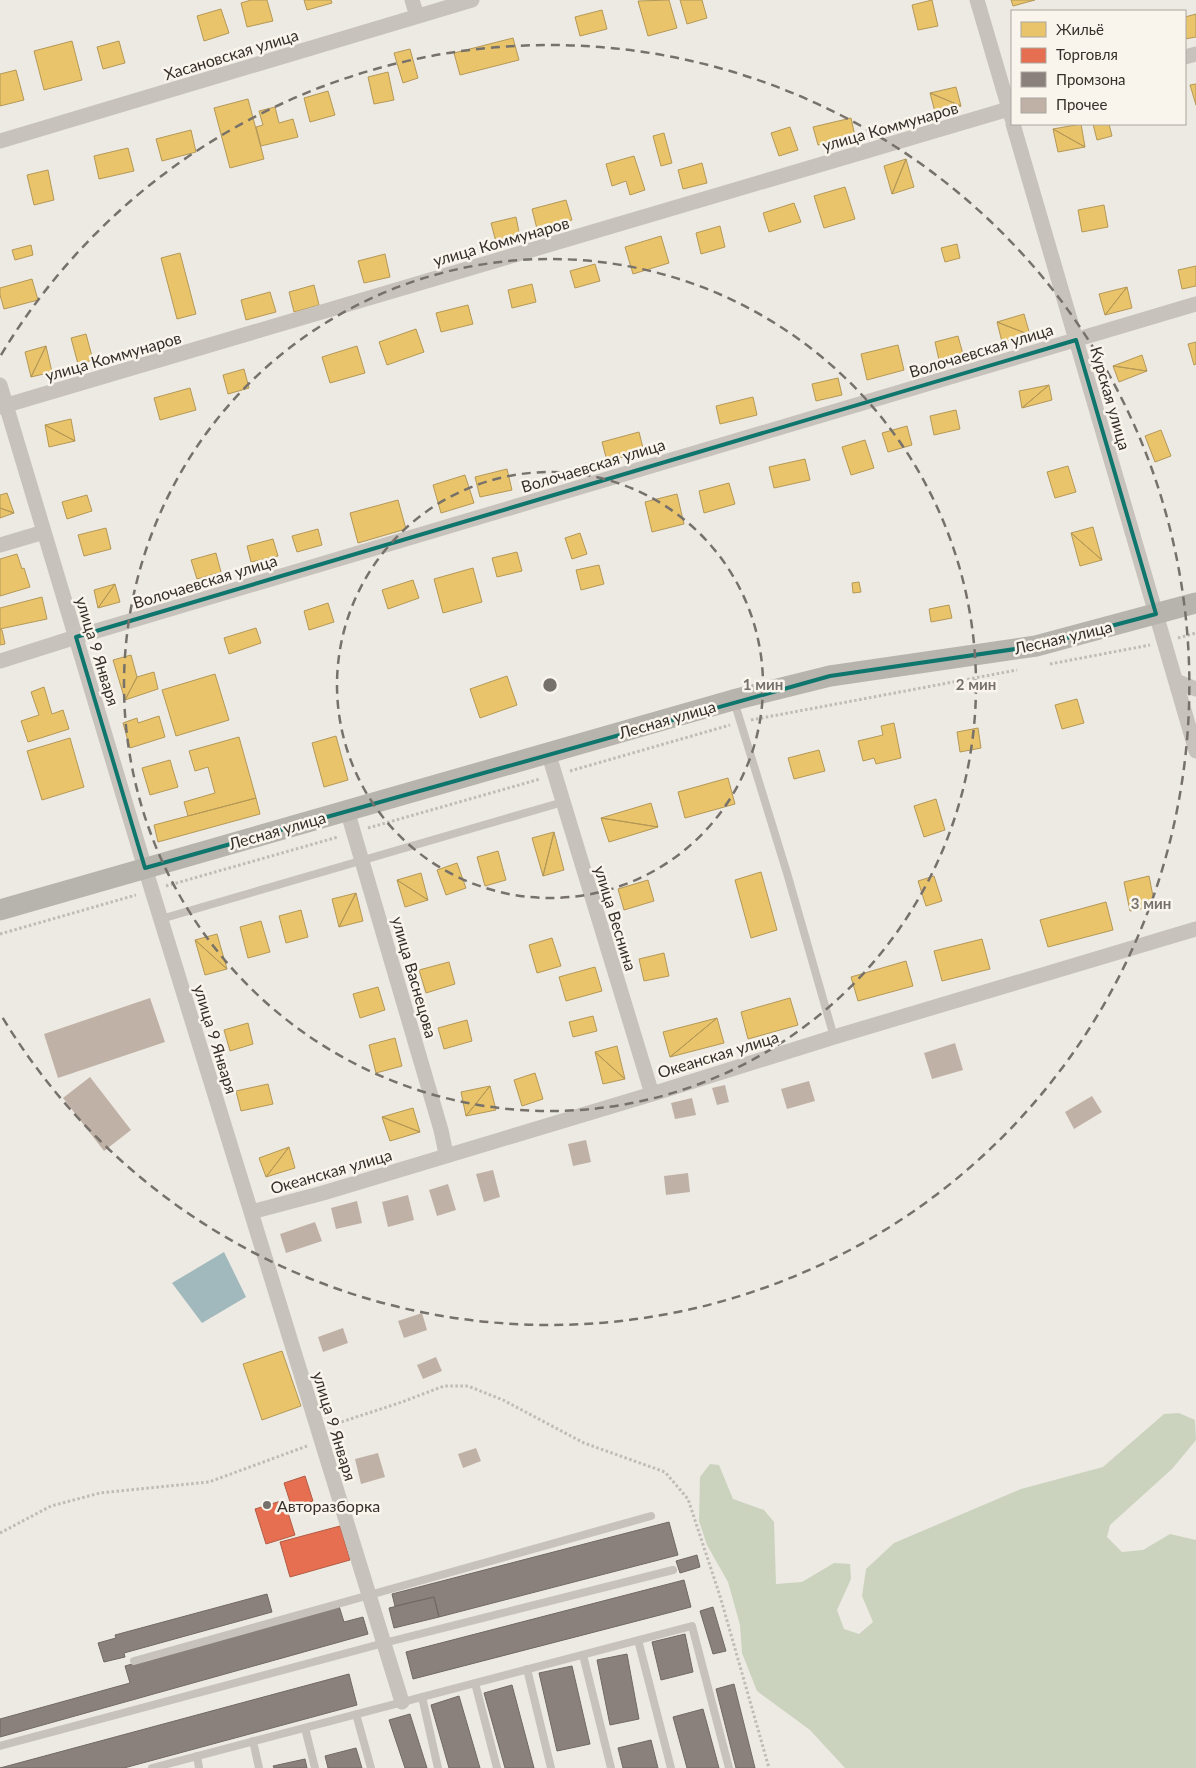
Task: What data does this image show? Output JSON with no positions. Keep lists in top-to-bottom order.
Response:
{
  "streets": {
    "street": [
      "Хасановская улица",
      "улица Коммунаров",
      "Волочаевская улица",
      "Курская улица",
      "Лесная улица",
      "улица 9 Января",
      "улица Веснина",
      "улица Васнецова",
      "Океанская улица"
    ]
  },
  "crossings": [
    ["улица Коммунаров", "улица 9 Января"],
    ["Волочаевская улица", "Курская улица"],
    ["Волочаевская улица", "улица 9 Января"],
    ["Курская улица", "Лесная улица"],
    ["Лесная улица", "улица 9 Января"],
    ["Лесная улица", "улица Веснина"],
    ["Лесная улица", "улица Васнецова"],
    ["улица 9 Января", "Океанская улица"],
    ["улица Веснина", "Океанская улица"],
    ["улица Васнецова", "Океанская улица"]
  ],
  "places": ["Авторазборка"],
  "legend": [
    "Жильё",
    "Торговля",
    "Промзона",
    "Прочее"
  ],
  "rings": ["1 мин", "2 мин", "3 мин"]
}
